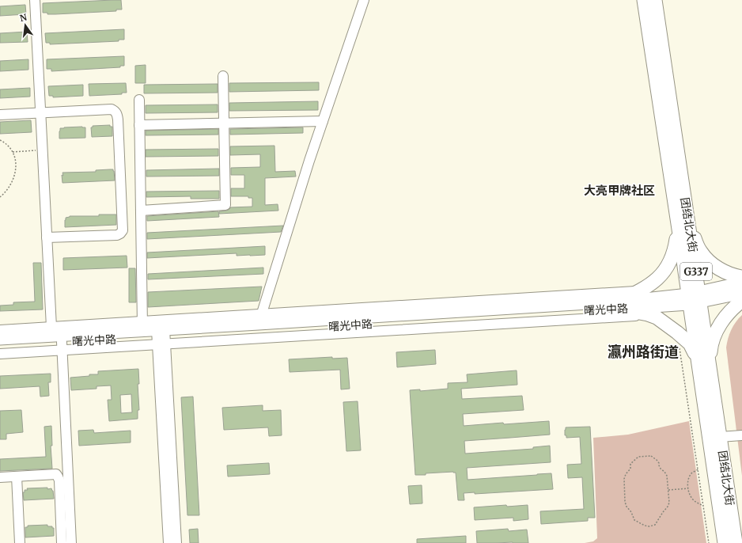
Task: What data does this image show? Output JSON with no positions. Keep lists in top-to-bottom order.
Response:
{
  "streets": {
    "highway": ["团结北大街", "G337"],
    "main road": ["曙光中路"]
  },
  "crossings": [
    ["团结北大街", "曙光中路"]
  ],
  "districts": ["大亮甲牌社区", "瀛州路街道"],
  "north": "top"
}
